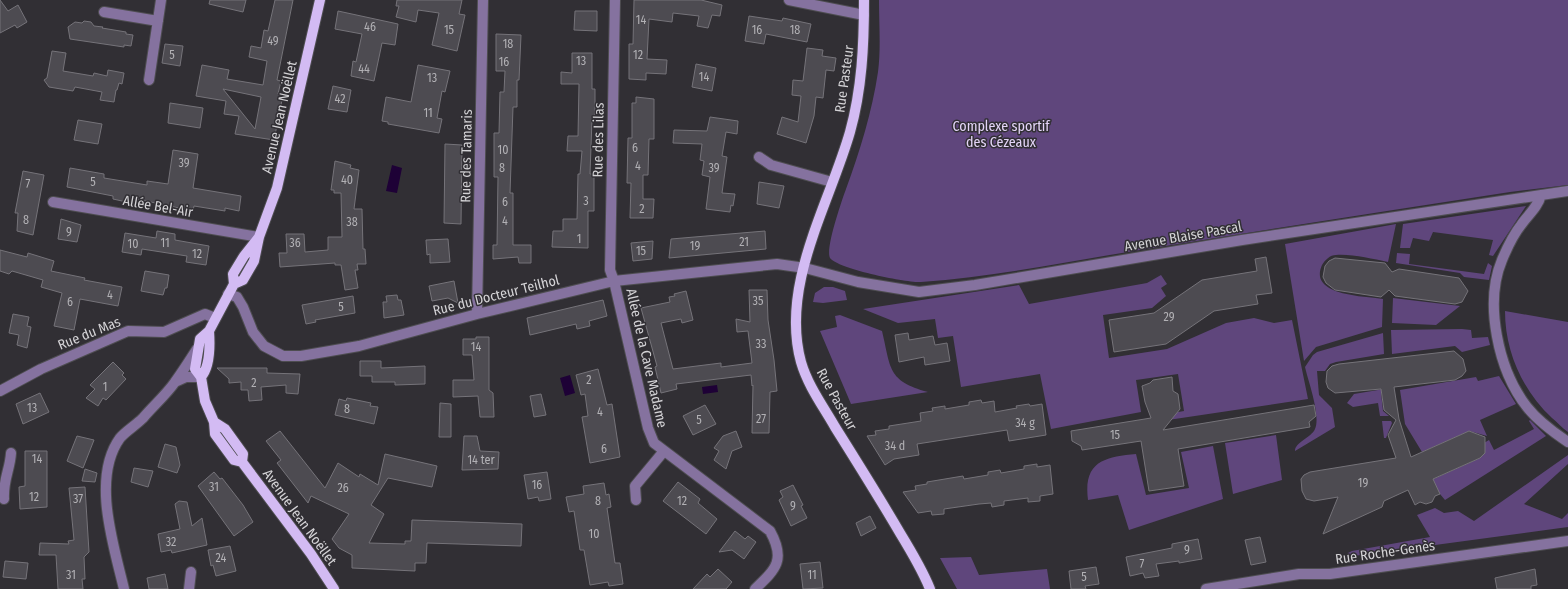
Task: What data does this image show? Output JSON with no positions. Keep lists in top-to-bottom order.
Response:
{
  "streets": {
    "main road": ["Rue Pasteur", "Avenue Jean Noëllet"],
    "street": [
      "Rue des Lilas",
      "Rue des Tamaris",
      "Allée Bel-Air",
      "Avenue Blaise Pascal",
      "Rue du Docteur Teilhol",
      "Rue du Mas",
      "Allée de la Cave Madame",
      "Rue Roche-Genès"
    ]
  },
  "crossings": [
    ["Rue Pasteur", "Avenue Blaise Pascal"],
    ["Rue Pasteur", "Rue du Docteur Teilhol"],
    ["Avenue Jean Noëllet", "Allée Bel-Air"],
    ["Avenue Jean Noëllet", "Rue du Docteur Teilhol"],
    ["Avenue Jean Noëllet", "Rue du Mas"],
    ["Rue des Lilas", "Rue du Docteur Teilhol"],
    ["Rue des Lilas", "Allée de la Cave Madame"],
    ["Rue des Tamaris", "Rue du Docteur Teilhol"],
    ["Avenue Blaise Pascal", "Rue du Docteur Teilhol"],
    ["Rue du Docteur Teilhol", "Allée de la Cave Madame"]
  ],
  "parks": ["Complexe sportif des Cézeaux"],
  "house_numbers": [
    "14",
    "46",
    "15",
    "16",
    "18",
    "49",
    "18",
    "5",
    "12",
    "13",
    "16",
    "44",
    "14",
    "13",
    "42",
    "11",
    "6",
    "10",
    "39",
    "4",
    "8",
    "39",
    "40",
    "5",
    "7",
    "3",
    "6",
    "2",
    "8",
    "4",
    "38",
    "9",
    "1",
    "21",
    "11",
    "36",
    "10",
    "19",
    "15",
    "12",
    "4",
    "35",
    "6",
    "5",
    "29",
    "33",
    "14",
    "2",
    "2",
    "1",
    "13",
    "8",
    "4",
    "27",
    "5",
    "34 g",
    "15",
    "34 d",
    "6",
    "14",
    "14 ter",
    "19",
    "16",
    "31",
    "26",
    "12",
    "37",
    "8",
    "12",
    "9",
    "10",
    "32",
    "9",
    "24",
    "7",
    "31",
    "11",
    "5"
  ]
}
